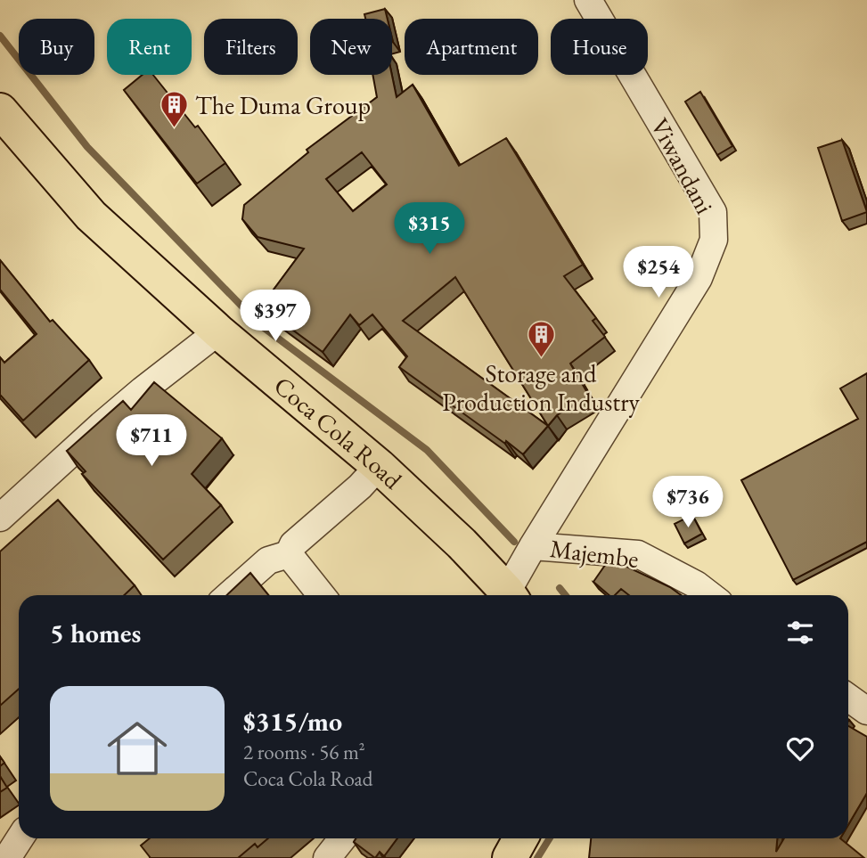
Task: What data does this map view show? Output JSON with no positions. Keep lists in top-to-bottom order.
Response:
{
  "streets": {
    "main road": ["Coca Cola Road"],
    "street": ["Viwandani", "Majembe"]
  },
  "crossings": [
    ["Viwandani", "Majembe"]
  ],
  "places": {
    "building": ["The Duma Group", "Storage and Production Industry"]
  },
  "page": {
    "chip": [
      "Buy",
      "Rent",
      "Filters",
      "New",
      "Apartment",
      "House"
    ],
    "price": [
      "$315",
      "$254",
      "$397",
      "$711",
      "$736"
    ],
    "heading": "5 homes",
    "list": [
      {
        "name": "$315/mo",
        "note": "2 rooms · 56 m² · Coca Cola Road"
      }
    ]
  }
}
